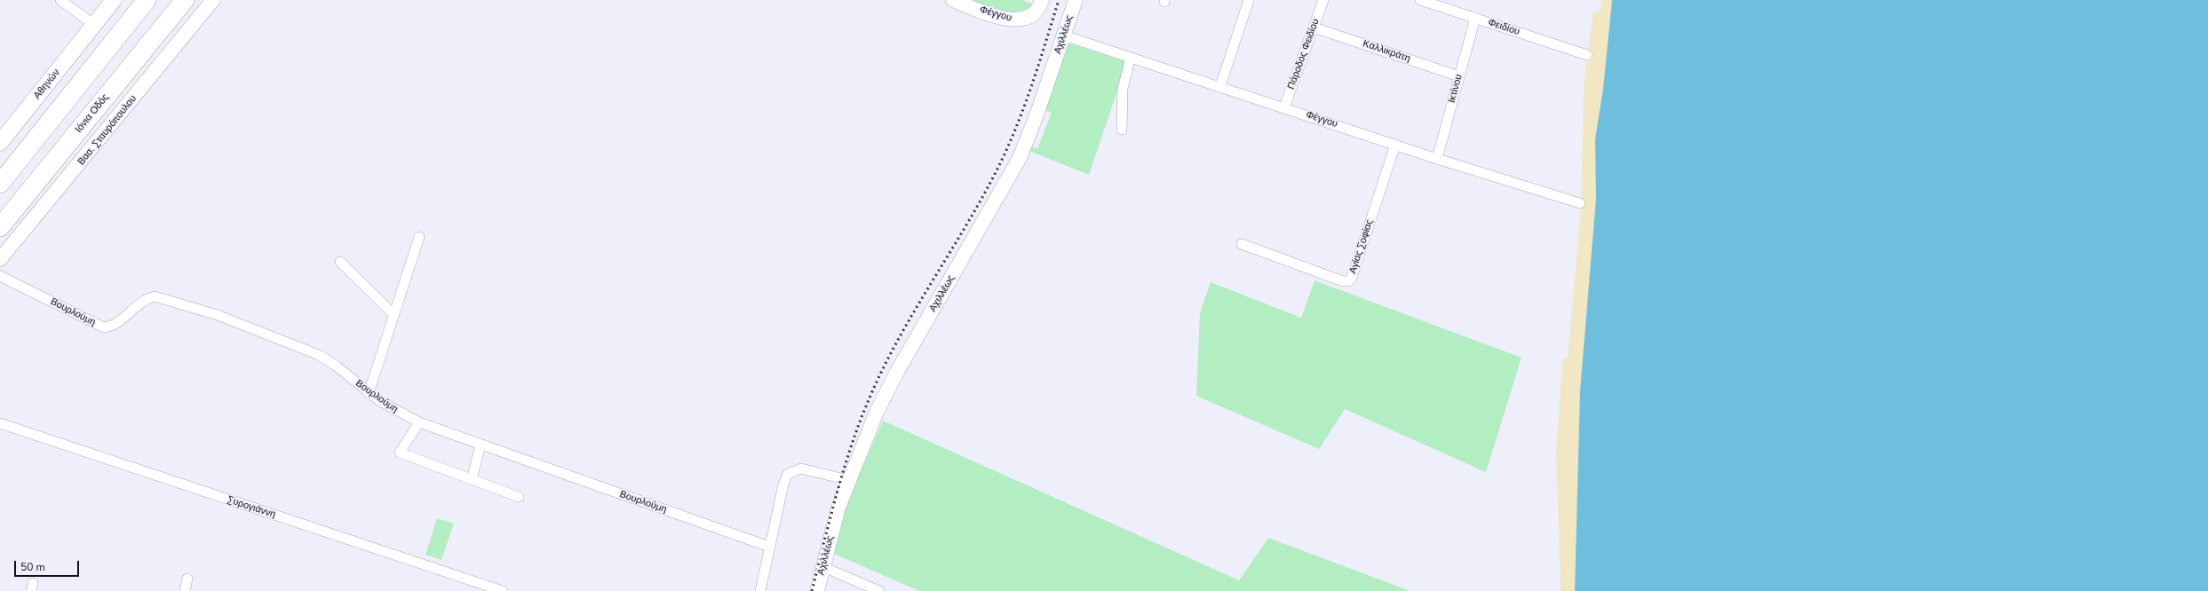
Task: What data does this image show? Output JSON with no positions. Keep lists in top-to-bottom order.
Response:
{
  "streets": {
    "highway": ["Ιόνια Οδός"],
    "main road": ["Αθηνών"],
    "street": [
      "Φέγγου",
      "Φειδίου",
      "Αχιλλέως",
      "Καλλικράτη",
      "Πάροδος Φειδίου",
      "Ικτίνου",
      "Βασ. Σταυρόπουλου",
      "Αγίας Σοφίας",
      "Βουρλούμη",
      "Συρογιάννη"
    ]
  },
  "crossings": [
    ["Φέγγου", "Αχιλλέως"],
    ["Φέγγου", "Πάροδος Φειδίου"],
    ["Φέγγου", "Ικτίνου"],
    ["Φέγγου", "Αγίας Σοφίας"],
    ["Φειδίου", "Ικτίνου"],
    ["Καλλικράτη", "Πάροδος Φειδίου"],
    ["Καλλικράτη", "Ικτίνου"]
  ],
  "scale_bar": "50 m"
}
